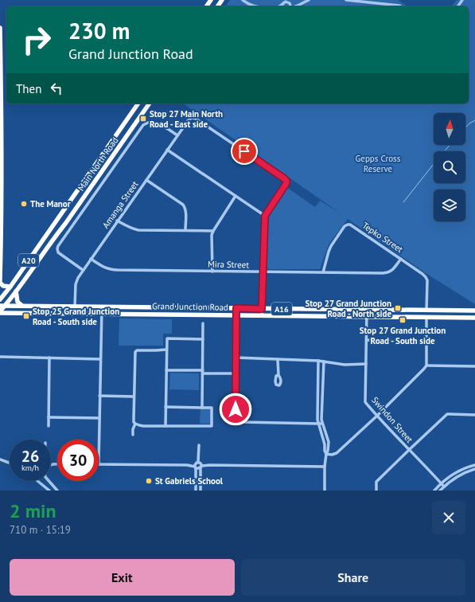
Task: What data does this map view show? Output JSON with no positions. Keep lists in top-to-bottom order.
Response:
{
  "streets": {
    "highway": [
      "Main North Road",
      "A20",
      "Grand Junction Road",
      "A16"
    ],
    "street": [
      "Amanga Street",
      "Tepko Street",
      "Mira Street",
      "Swindon Street"
    ]
  },
  "crossings": [
    ["Main North Road", "Grand Junction Road"],
    ["Amanga Street", "Mira Street"],
    ["Amanga Street", "Grand Junction Road"],
    ["Tepko Street", "Mira Street"],
    ["Tepko Street", "Grand Junction Road"],
    ["Grand Junction Road", "Swindon Street"]
  ],
  "parks": ["Gepps Cross Reserve"],
  "places": {
    "transit": [
      "Stop 27 Main North Road - East side",
      "Stop 27 Grand Junction Road - North side",
      "Stop 25 Grand Junction Road - South side",
      "Stop 27 Grand Junction Road - South side"
    ],
    "other": ["The Manor", "St Gabriels School"]
  },
  "north": "top",
  "page": {
    "turn": ["230 m", "Grand Junction Road"],
    "then": "Then",
    "speed": "26 km/h",
    "limit": "30",
    "heading": ["2 min", "710 m · 15:19"],
    "buttons": ["Exit", "Share"]
  }
}
